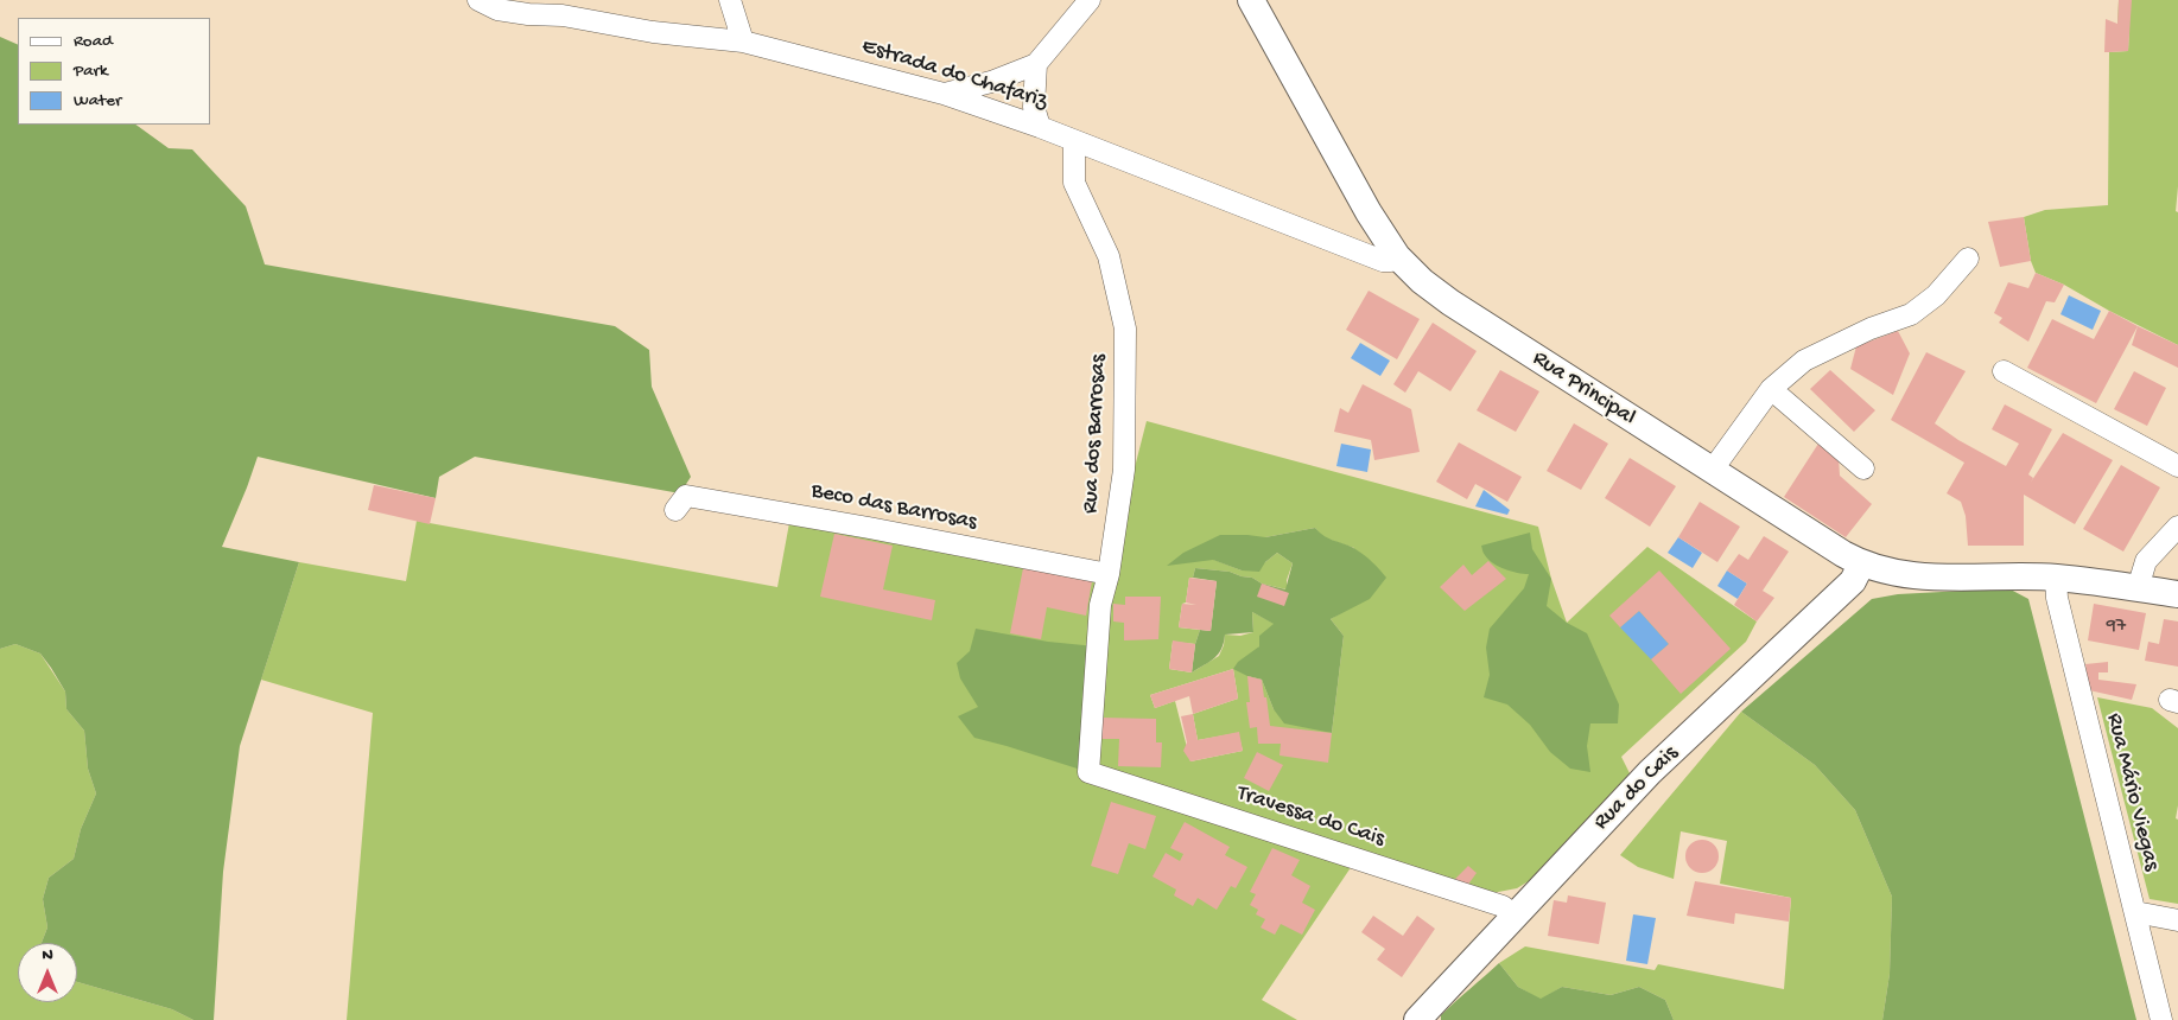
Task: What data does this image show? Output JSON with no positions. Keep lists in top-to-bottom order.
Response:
{
  "streets": {
    "street": [
      "Estrada do Chafariz",
      "Rua Principal",
      "Rua dos Barrosas",
      "Beco das Barrosas",
      "Rua do Cais",
      "Rua Mário Viegas",
      "Travessa do Cais"
    ]
  },
  "crossings": [
    ["Estrada do Chafariz", "Rua Principal"],
    ["Estrada do Chafariz", "Rua dos Barrosas"],
    ["Rua Principal", "Rua do Cais"],
    ["Rua Principal", "Rua Mário Viegas"],
    ["Rua dos Barrosas", "Beco das Barrosas"],
    ["Rua dos Barrosas", "Travessa do Cais"],
    ["Rua do Cais", "Travessa do Cais"]
  ],
  "house_numbers": ["97"],
  "legend": ["Road", "Park", "Water"],
  "north": "top"
}
